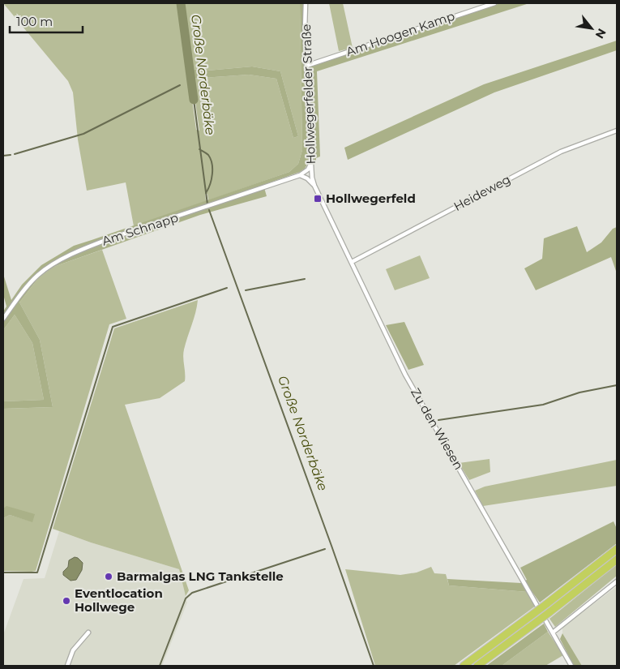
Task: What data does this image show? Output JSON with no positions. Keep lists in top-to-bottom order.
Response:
{
  "streets": {
    "street": [
      "Am Hoogen Kamp",
      "Hollwegerfelder Straße",
      "Heideweg",
      "Am Schnapp",
      "Zu den Wiesen"
    ]
  },
  "crossings": [
    ["Am Hoogen Kamp", "Hollwegerfelder Straße"],
    ["Hollwegerfelder Straße", "Am Schnapp"],
    ["Hollwegerfelder Straße", "Zu den Wiesen"],
    ["Heideweg", "Zu den Wiesen"]
  ],
  "water": ["Große Norderbäke"],
  "places": {
    "transit": ["Hollwegerfeld"],
    "other": ["Barmalgas LNG Tankstelle", "Eventlocation Hollwege"]
  },
  "scale_bar": "100 m",
  "north": "bottom right"
}
